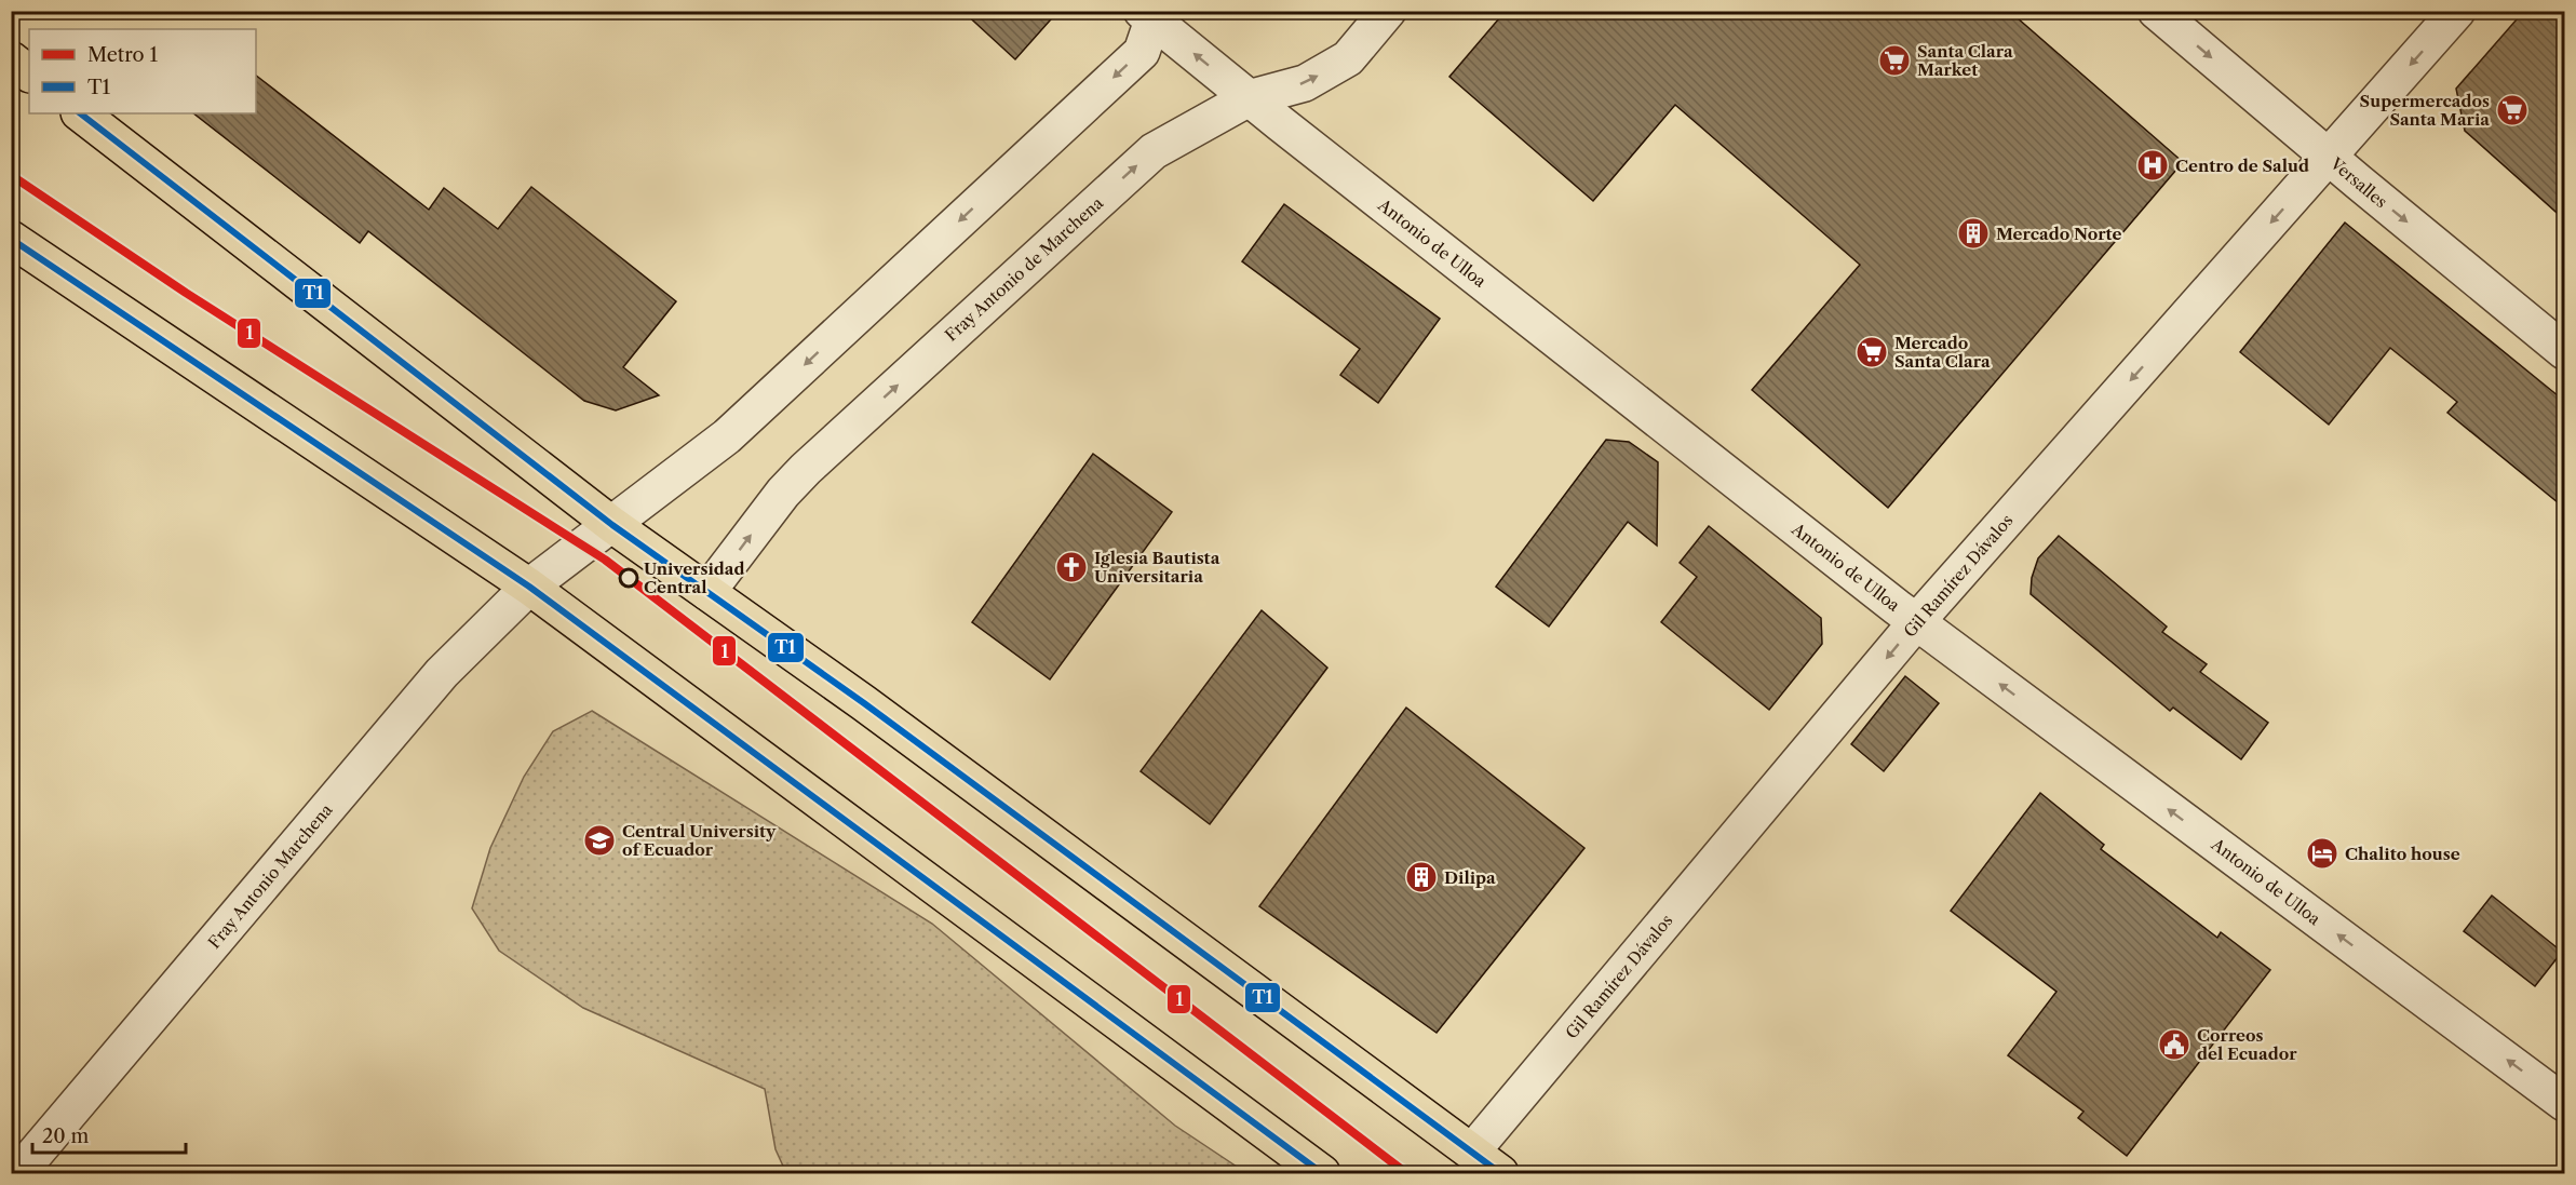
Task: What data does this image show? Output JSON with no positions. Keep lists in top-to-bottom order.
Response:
{
  "streets": {
    "street": [
      "Versalles",
      "Antonio de Ulloa",
      "Fray Antonio de Marchena",
      "Gil Ramírez Dávalos",
      "Fray Antonio Marchena"
    ]
  },
  "crossings": [
    ["Versalles", "Gil Ramírez Dávalos"],
    ["Antonio de Ulloa", "Fray Antonio de Marchena"],
    ["Antonio de Ulloa", "Gil Ramírez Dávalos"]
  ],
  "one_way": ["Versalles", "Antonio de Ulloa", "Gil Ramírez Dávalos"],
  "places": {
    "supermarket": ["Santa Clara Market", "Supermercados Santa Maria", "Mercado Santa Clara"],
    "hospital": ["Centro de Salud"],
    "building": ["Mercado Norte", "Dilipa"],
    "church": ["Iglesia Bautista Universitaria"],
    "other": ["Universidad Central"],
    "school or university": ["Central University of Ecuador"],
    "hotel": ["Chalito house"],
    "public building": ["Correos del Ecuador"]
  },
  "lines": ["transit line T1", "metro line 1"],
  "legend": ["Metro 1", "T1"],
  "scale_bar": "20 m"
}
